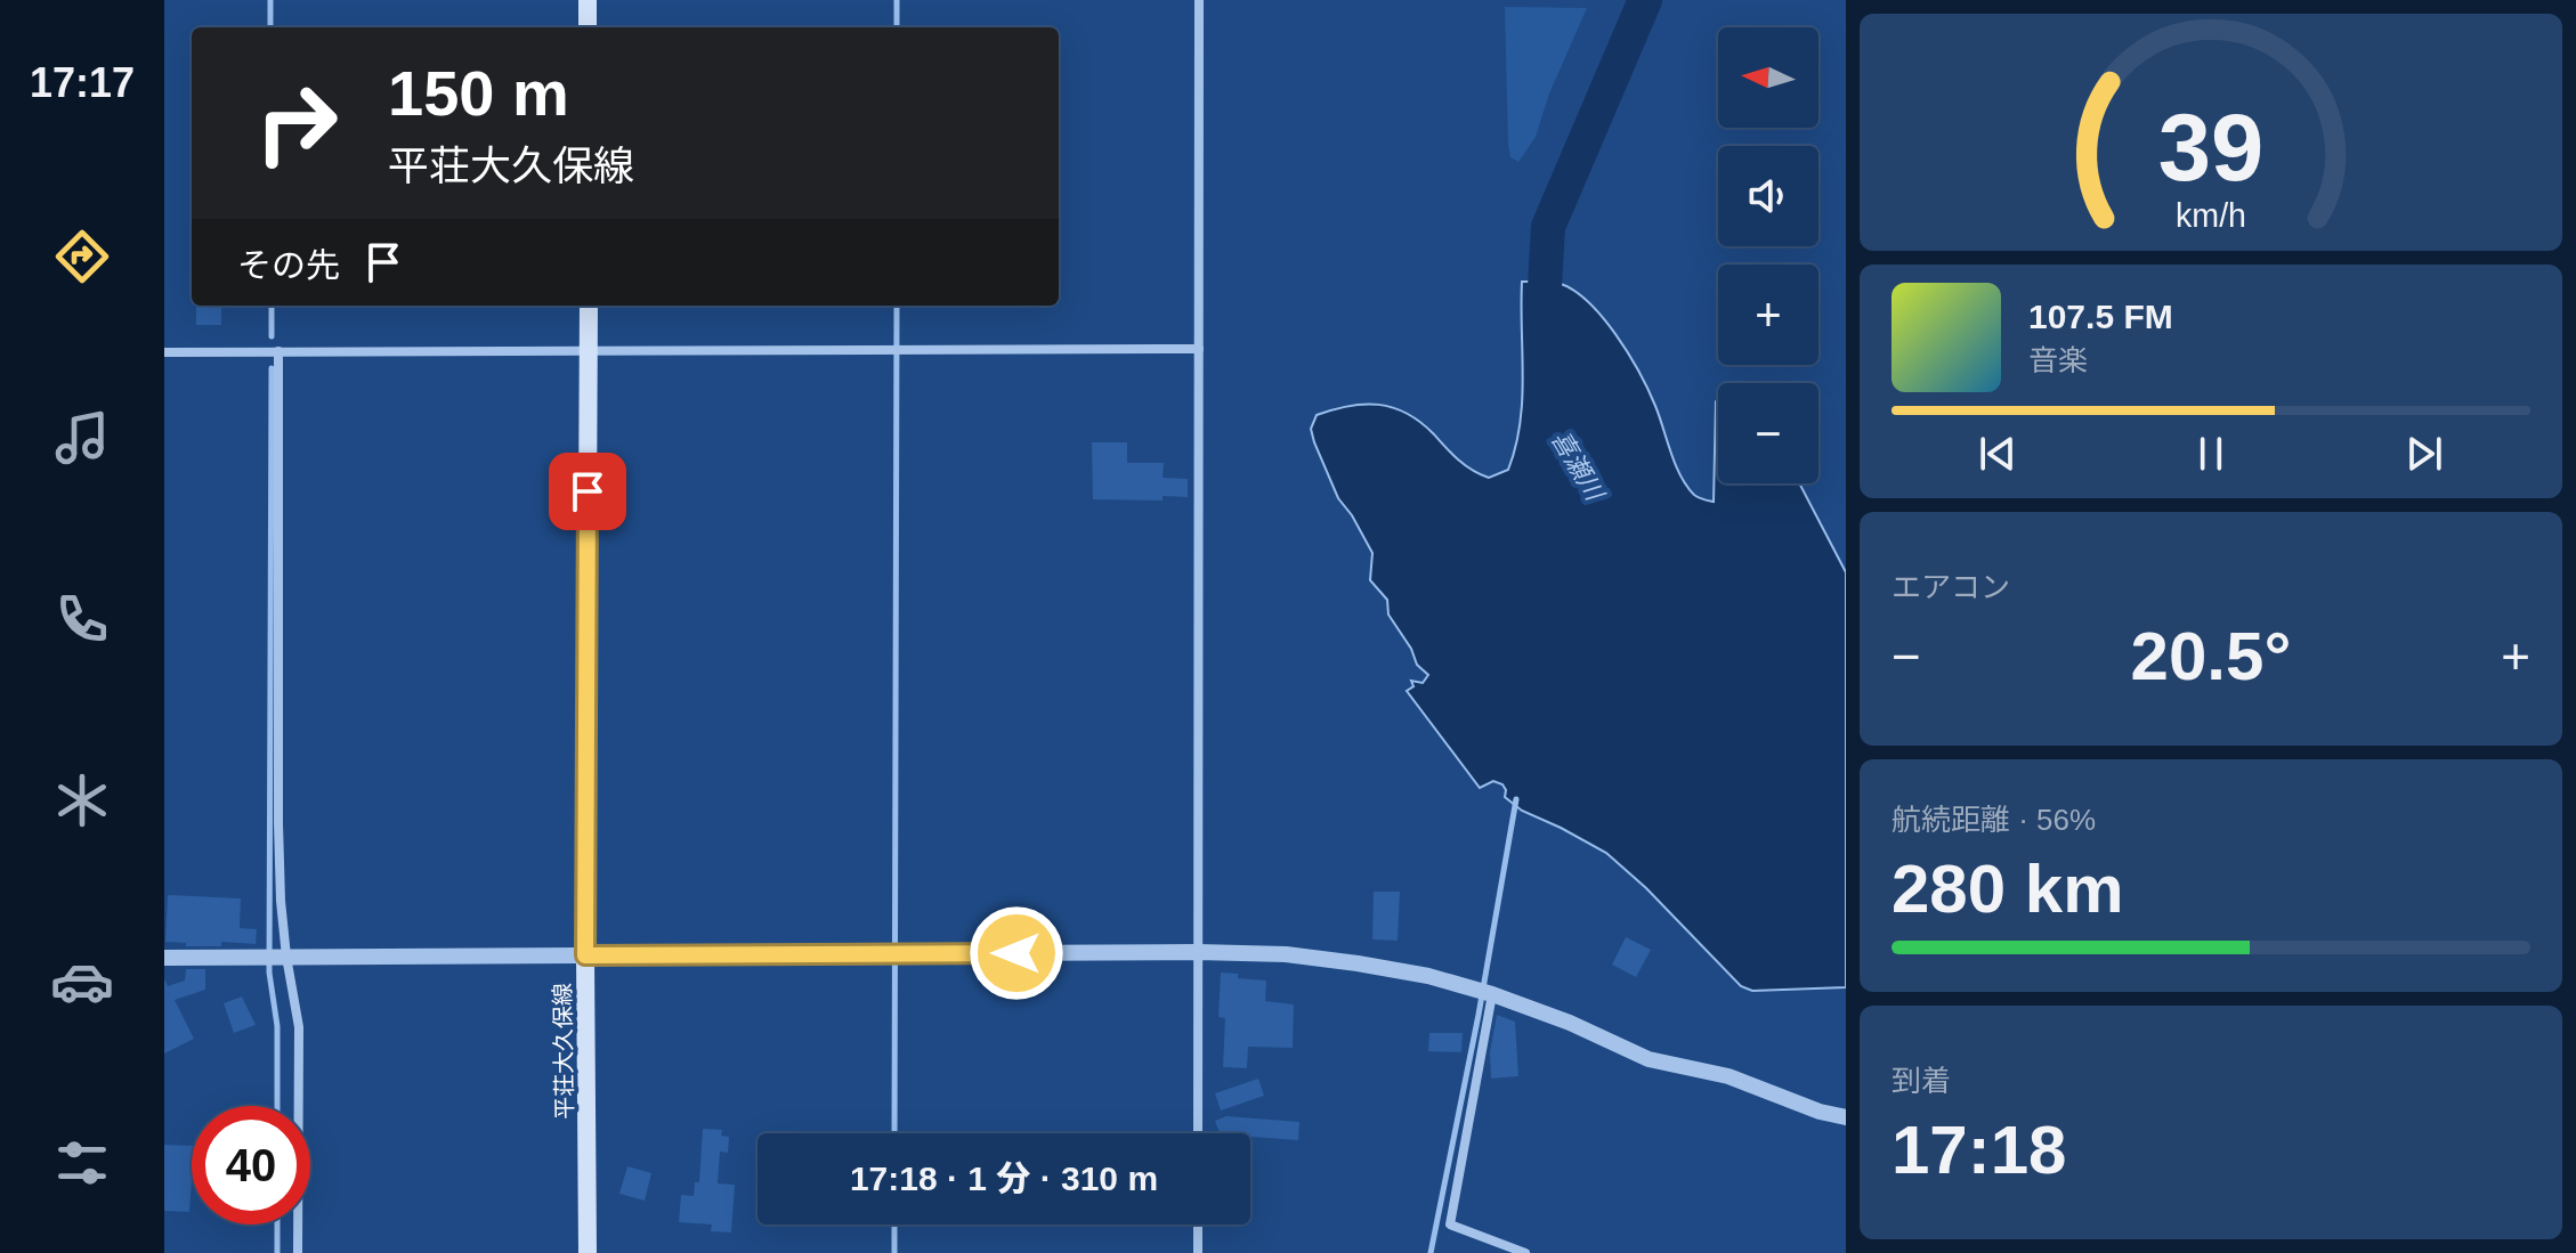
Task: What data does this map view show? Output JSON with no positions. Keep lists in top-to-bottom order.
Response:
{
  "streets": {
    "main road": ["平荘大久保線"]
  },
  "water": ["喜瀬川"],
  "north": "left",
  "page": {
    "tabs": "17:17",
    "map_buttons": ["+", "−"],
    "turn": ["150 m", "平荘大久保線"],
    "then": "その先",
    "song": ["107.5 FM", "音楽"],
    "tile": [
      "エアコン",
      ["航続距離 · 56%", "280 km"],
      ["到着", "17:18"]
    ],
    "heat": ["−", "20.5°", "+"],
    "limit": "40",
    "trip": "17:18 · 1 分 · 310 m",
    "gauge": ["39", "km/h"]
  }
}
